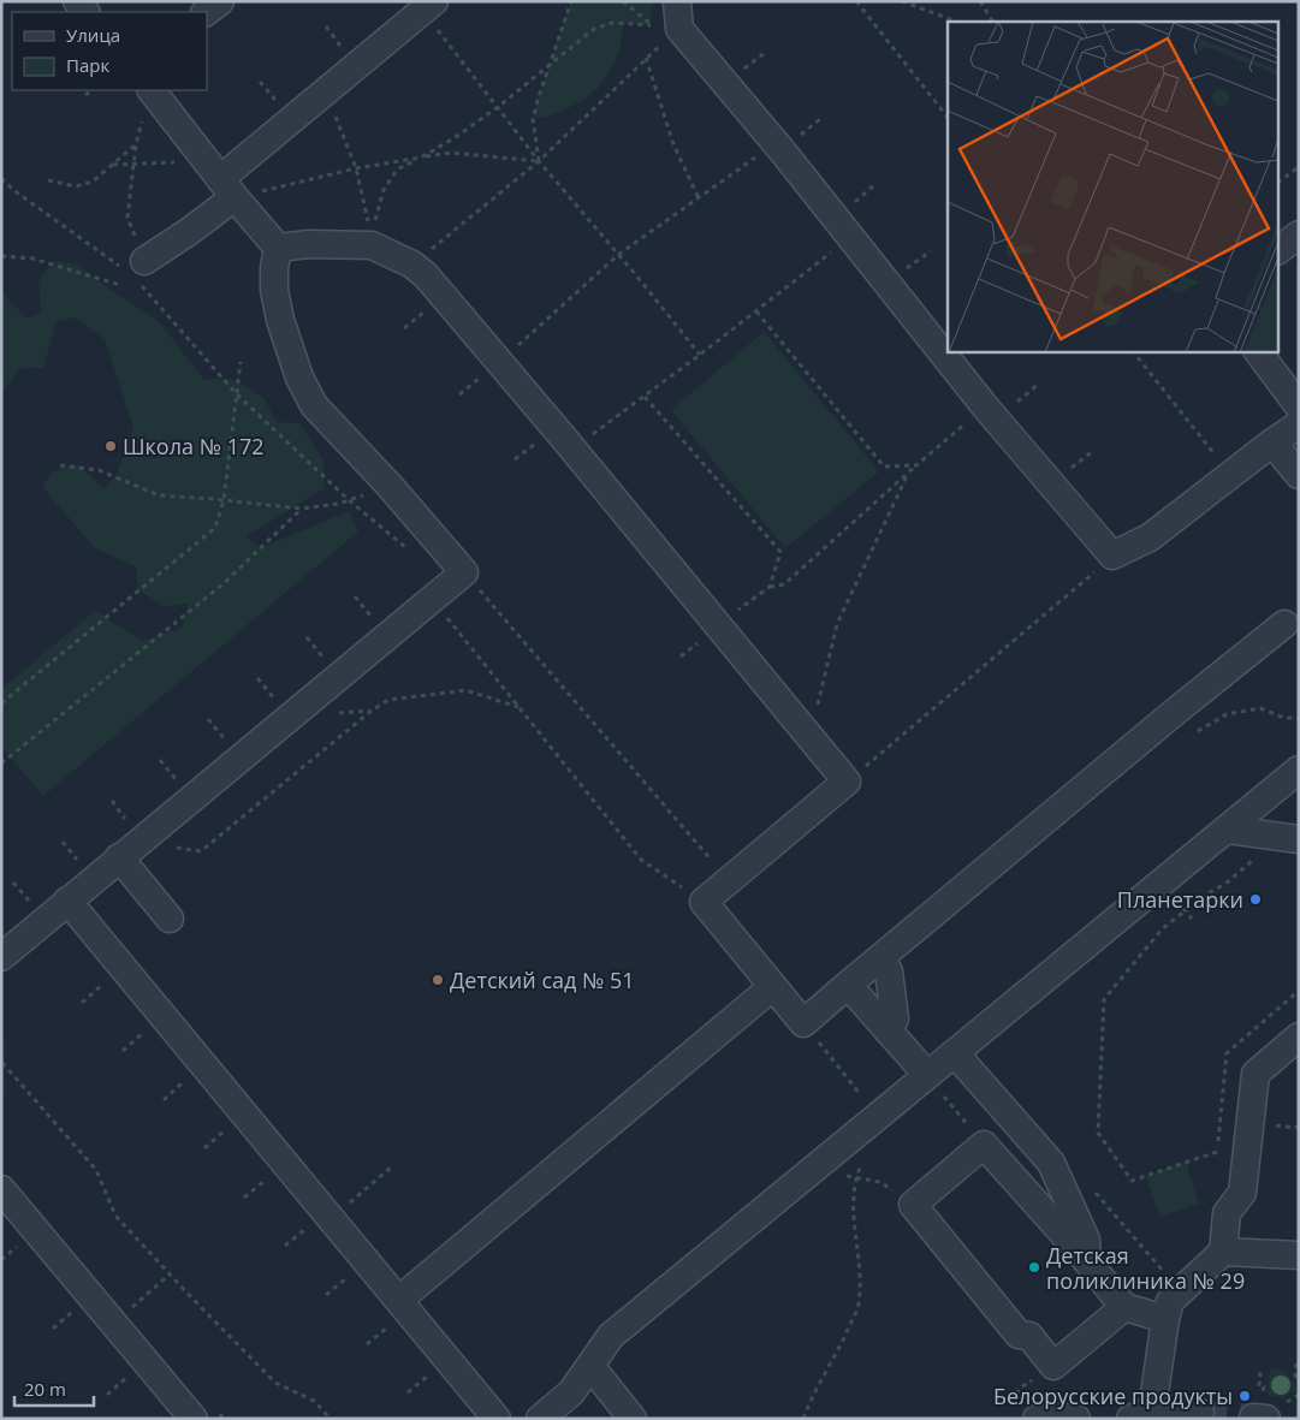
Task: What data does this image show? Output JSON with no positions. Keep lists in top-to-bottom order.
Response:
{
  "places": [
    "Школа № 172",
    "Планетарки",
    "Детский сад № 51",
    "Детская поликлиника № 29",
    "Белорусские продукты"
  ],
  "legend": ["Улица", "Парк"],
  "scale_bar": "20 m"
}
